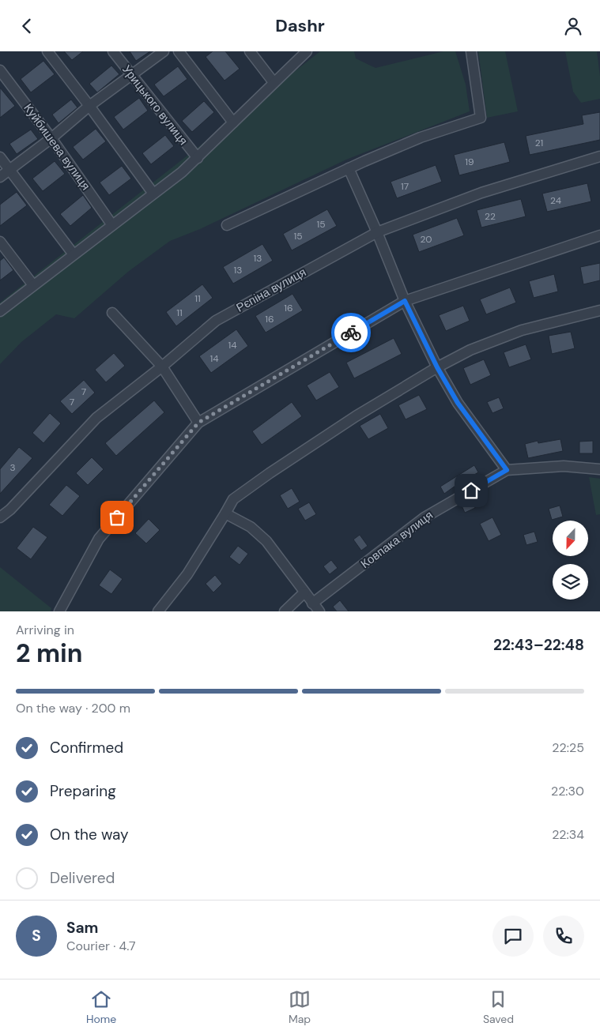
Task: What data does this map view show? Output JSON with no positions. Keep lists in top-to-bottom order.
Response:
{
  "streets": {
    "street": [
      "Урицького вулиця",
      "Куйбишева вулиця",
      "Рєпіна вулиця",
      "Ковпака вулиця"
    ]
  },
  "house_numbers": [
    "21",
    "19",
    "17",
    "24",
    "22",
    "15",
    "15",
    "20",
    "13",
    "13",
    "11",
    "16",
    "11",
    "16",
    "14",
    "14",
    "7",
    "7",
    "3"
  ],
  "north": "bottom",
  "page": {
    "header": "Dashr",
    "heading": ["2 min", "Arriving in", "22:43–22:48"],
    "panel": ["Sam", "Courier · 4.7"],
    "bar": "On the way · 200 m",
    "list": [
      ["Confirmed", "22:25"],
      ["Preparing", "22:30"],
      ["On the way", "22:34"],
      "Delivered"
    ],
    "round": "S",
    "tabs": ["Home", "Map", "Saved"]
  }
}
